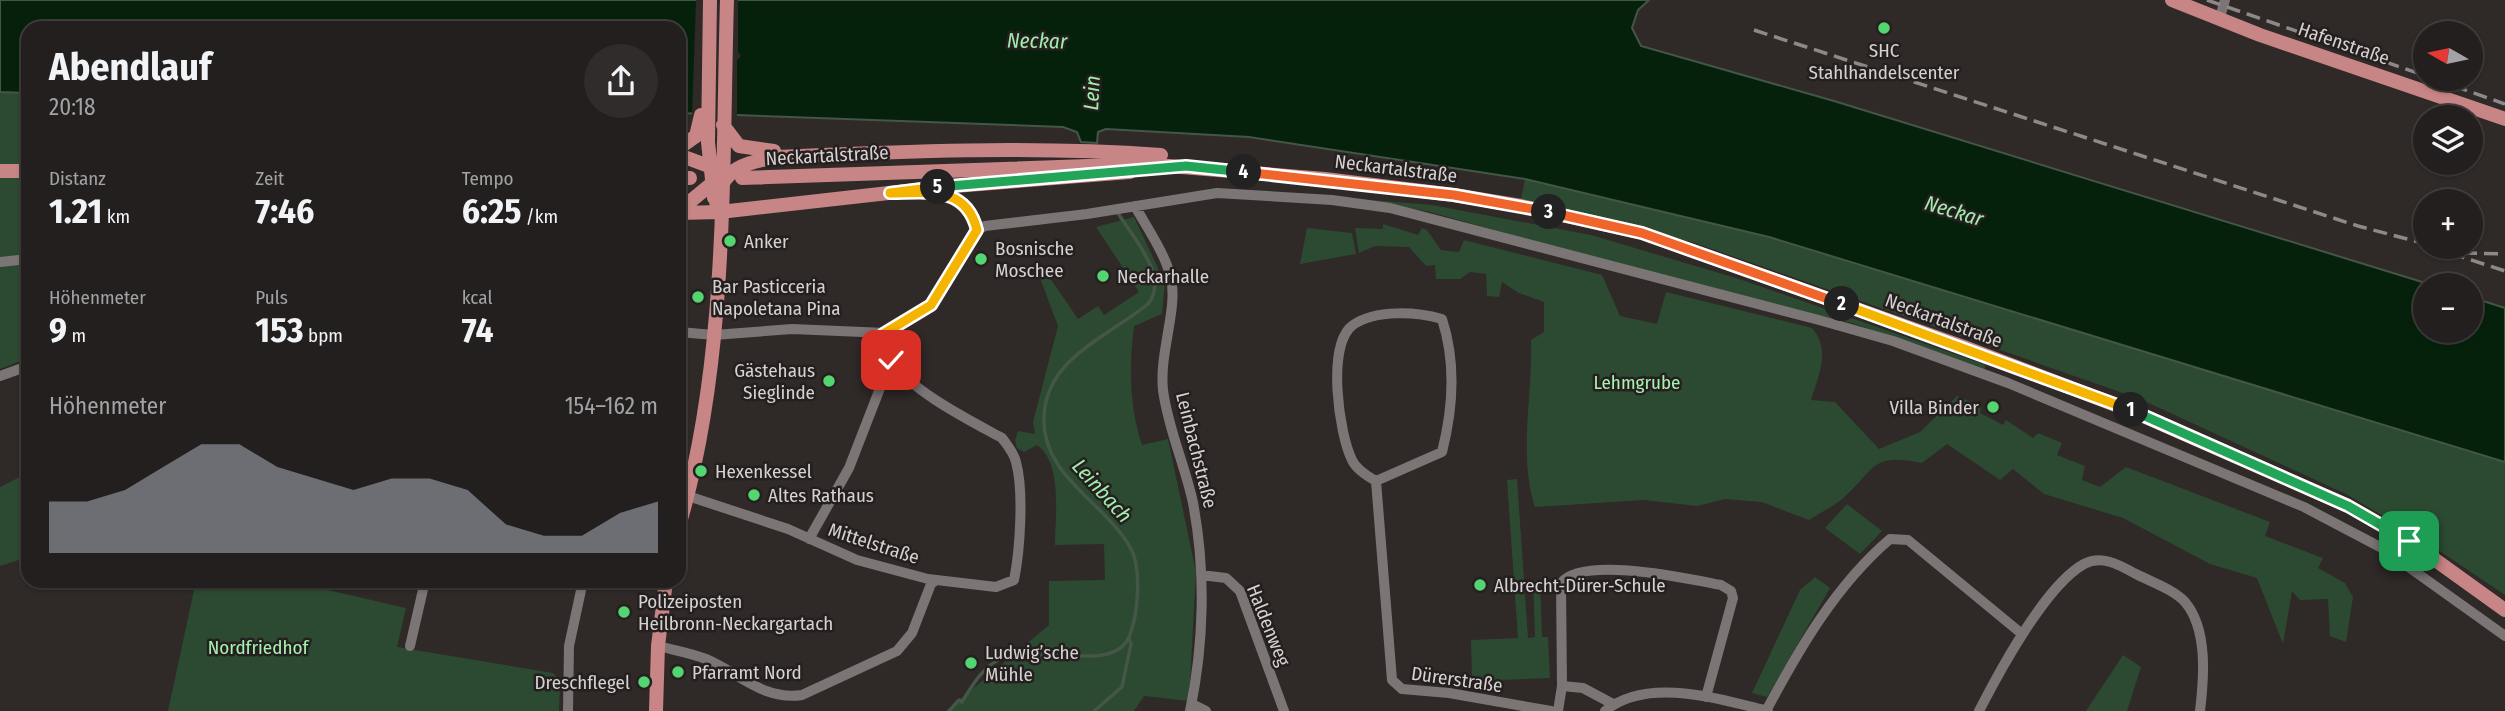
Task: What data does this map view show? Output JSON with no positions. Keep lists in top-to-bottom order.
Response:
{
  "streets": {
    "main road": ["Hafenstraße", "Neckartalstraße"],
    "street": [
      "Leinbachstraße",
      "Mittelstraße",
      "Haldenweg",
      "Dürerstraße"
    ]
  },
  "crossings": [
    ["Leinbachstraße", "Haldenweg"]
  ],
  "water": ["Neckar", "Lein", "Leinbach"],
  "parks": ["Lehmgrube", "Nordfriedhof"],
  "places": [
    "SHC Stahlhandelscenter",
    "Anker",
    "Bosnische Moschee",
    "Neckarhalle",
    "Bar Pasticceria Napoletana Pina",
    "Gästehaus Sieglinde",
    "Villa Binder",
    "Hexenkessel",
    "Altes Rathaus",
    "Albrecht-Dürer-Schule",
    "Polizeiposten Heilbronn-Neckargartach",
    "Ludwig’sche Mühle",
    "Pfarramt Nord",
    "Dreschflegel"
  ],
  "north": "left",
  "page": {
    "map_buttons": ["+", "−"],
    "heading": ["Abendlauf", "20:18"],
    "stats": [
      ["Distanz", "1.21 km"],
      ["Zeit", "7:46"],
      ["Tempo", "6:25 /km"],
      ["Höhenmeter", "9 m"],
      ["Puls", "153 bpm"],
      ["kcal", "74"]
    ],
    "pins": [
      "4",
      "5",
      "3",
      "2",
      "1"
    ],
    "chart": ["Höhenmeter", "154–162 m"]
  }
}
